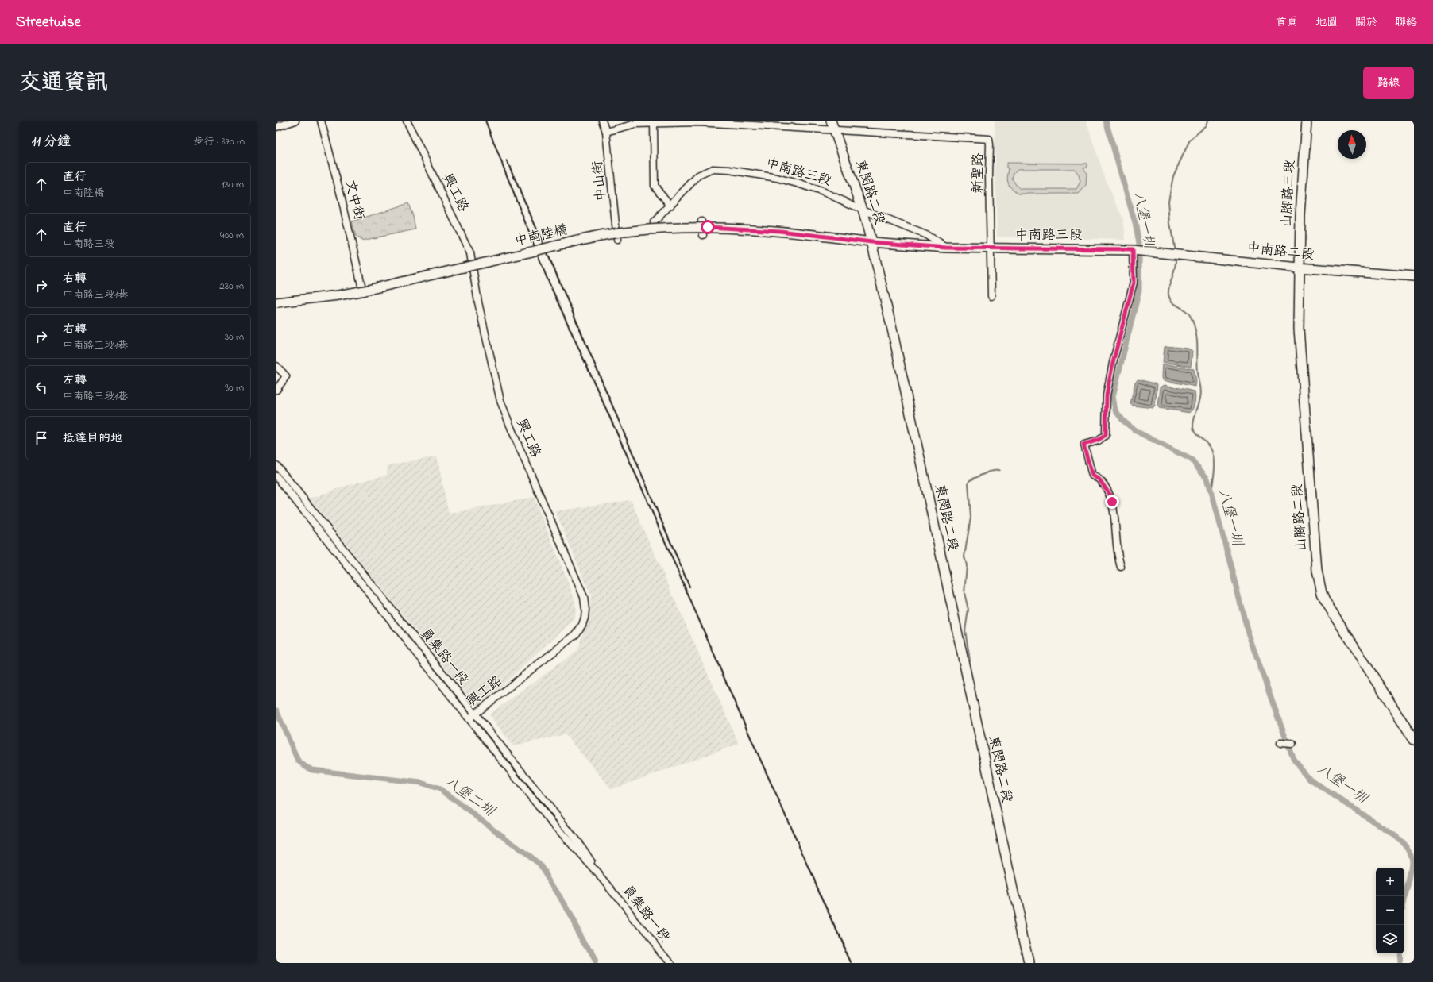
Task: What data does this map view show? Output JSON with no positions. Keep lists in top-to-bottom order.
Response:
{
  "streets": {
    "main road": [
      "中南路三段",
      "東閔路二段",
      "山腳路三段",
      "中南陸橋",
      "中南路二段",
      "山腳路二段"
    ],
    "street": [
      "新聖路",
      "中山街",
      "興工路",
      "文中街",
      "員集路一段"
    ]
  },
  "crossings": [
    ["中南路三段", "新聖路"],
    ["中南路三段", "東閔路二段"],
    ["中南路三段", "中南陸橋"],
    ["中南路三段", "中南路二段"],
    ["新聖路", "中山街"],
    ["新聖路", "東閔路二段"],
    ["興工路", "員集路一段"],
    ["山腳路三段", "中南路二段"],
    ["山腳路三段", "山腳路二段"],
    ["中南路二段", "山腳路二段"]
  ],
  "water": ["八堡一圳", "八堡二圳"],
  "north": "top",
  "page": {
    "header": "Streetwise",
    "nav": [
      "首頁",
      "地圖",
      "關於",
      "聯絡"
    ],
    "title": "交通資訊",
    "buttons": "路線",
    "heading": ["11 分鐘", "步行 · 870 m"],
    "list": [
      ["直行", "中南陸橋", "130 m"],
      ["直行", "中南路三段", "400 m"],
      ["右轉", "中南路三段1巷", "230 m"],
      ["右轉", "中南路三段1巷", "30 m"],
      ["左轉", "中南路三段1巷", "80 m"],
      "抵達目的地"
    ],
    "map_buttons": ["+", "−"]
  }
}
